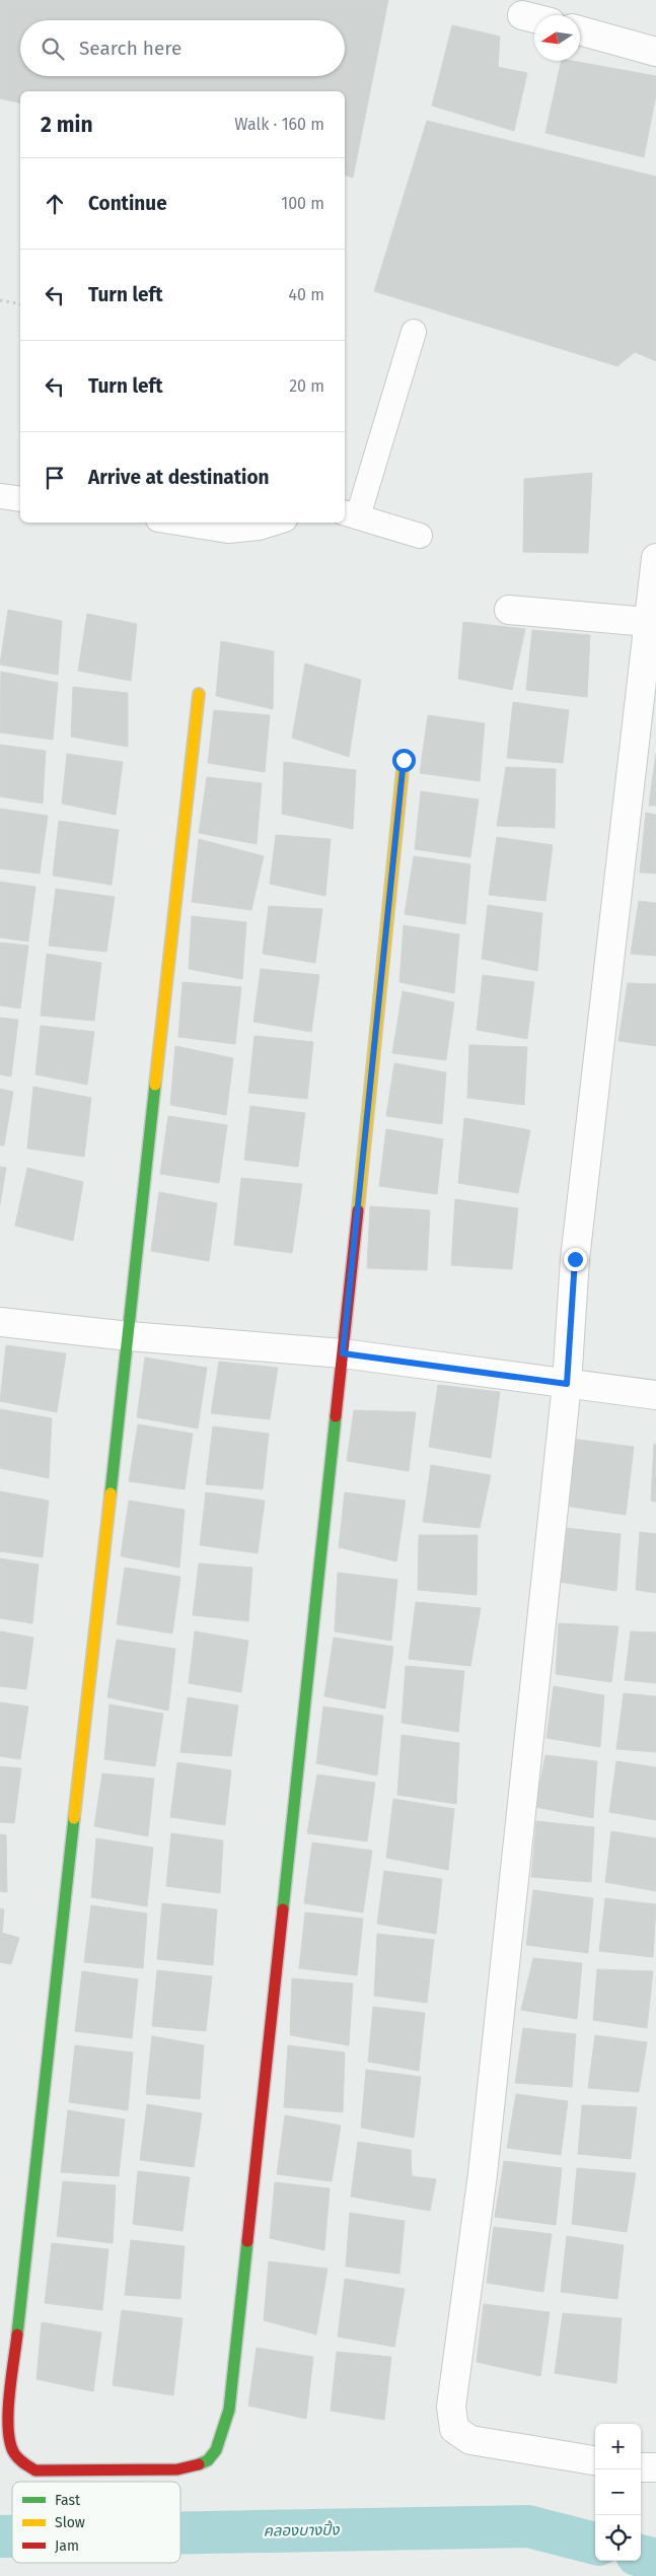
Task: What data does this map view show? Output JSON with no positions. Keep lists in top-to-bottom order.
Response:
{
  "water": ["คลองบางปิ้ง"],
  "legend": ["Fast", "Slow", "Jam"],
  "north": "left",
  "page": {
    "search": "Search here",
    "heading": ["2 min", "Walk · 160 m"],
    "list": [
      ["Continue", "100 m"],
      ["Turn left", "40 m"],
      ["Turn left", "20 m"],
      "Arrive at destination"
    ],
    "map_buttons": ["+", "−"]
  }
}
